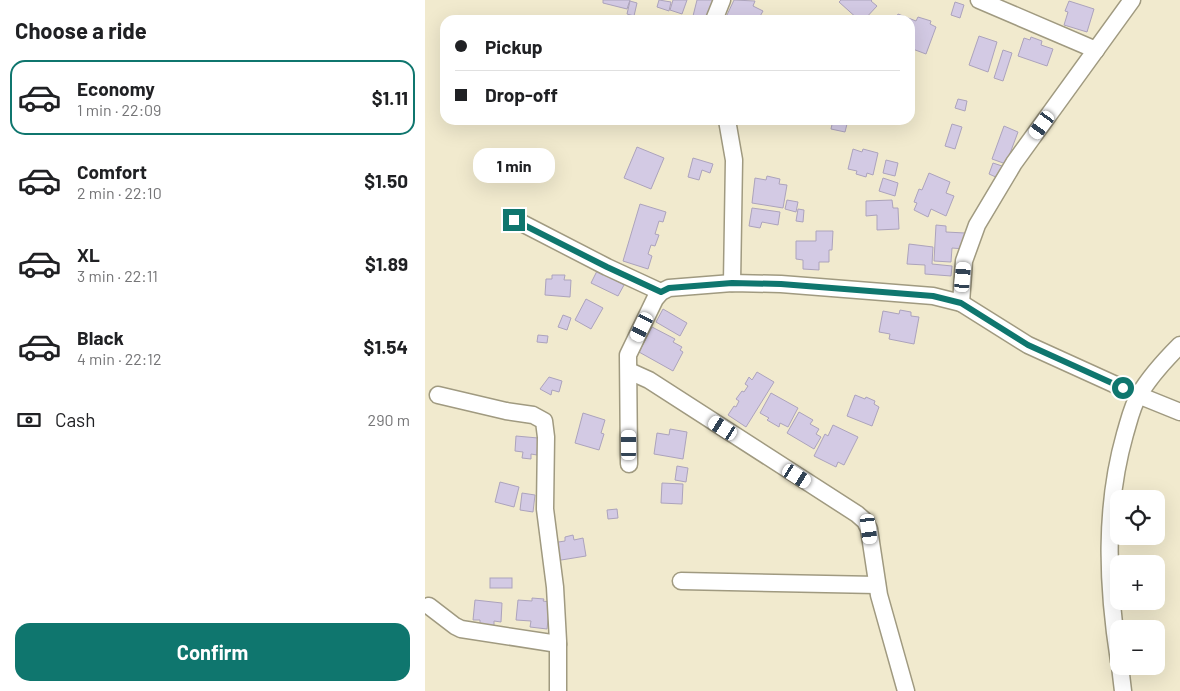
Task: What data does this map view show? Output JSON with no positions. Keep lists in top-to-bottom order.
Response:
{
  "page": {
    "heading": "Choose a ride",
    "banner": ["Pickup", "Drop-off"],
    "list": [
      {
        "name": "Economy",
        "note": "1 min · 22:09",
        "value": "$1.11"
      },
      {
        "name": "Comfort",
        "note": "2 min · 22:10",
        "value": "$1.50"
      },
      {
        "name": "XL",
        "note": "3 min · 22:11",
        "value": "$1.89"
      },
      {
        "name": "Black",
        "note": "4 min · 22:12",
        "value": "$1.54"
      }
    ],
    "bubble": "1 min",
    "pay": ["Cash", "290 m"],
    "map_buttons": ["+", "−"],
    "buttons": "Confirm"
  }
}
